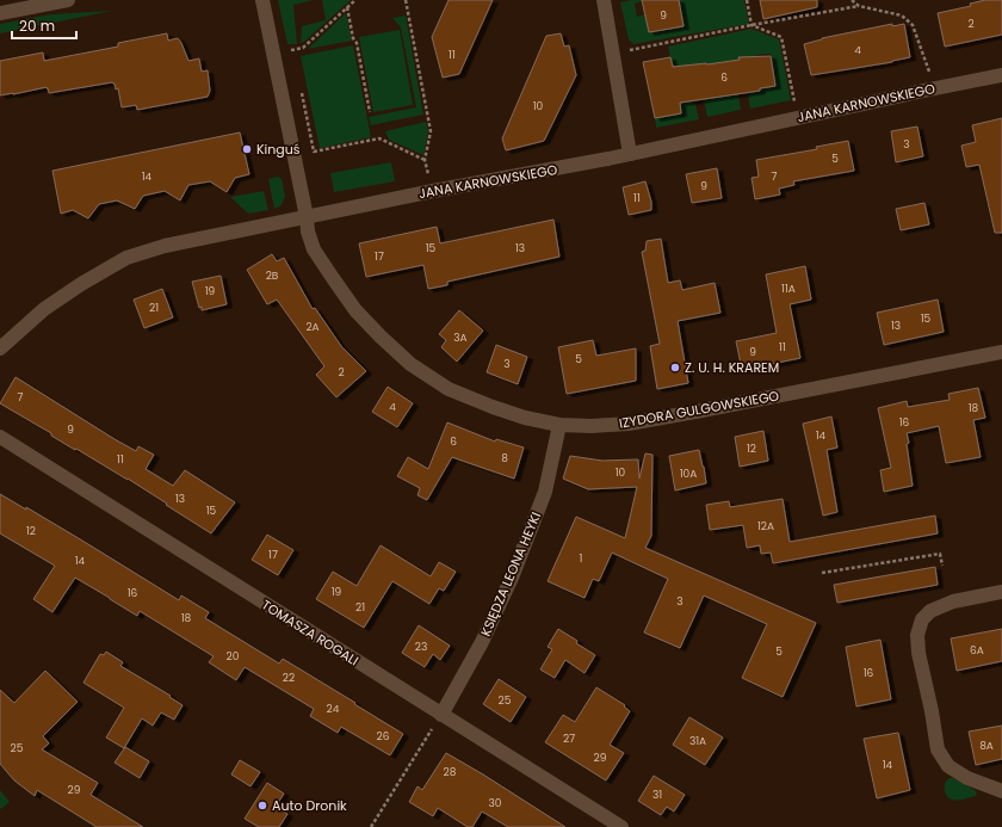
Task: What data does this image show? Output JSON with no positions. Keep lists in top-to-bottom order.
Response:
{
  "streets": {
    "street": [
      "JANA KARNOWSKIEGO",
      "IZYDORA GULGOWSKIEGO",
      "KSIĘDZA LEONA HEYKI",
      "TOMASZA ROGALI"
    ]
  },
  "crossings": [
    ["JANA KARNOWSKIEGO", "IZYDORA GULGOWSKIEGO"],
    ["IZYDORA GULGOWSKIEGO", "KSIĘDZA LEONA HEYKI"],
    ["KSIĘDZA LEONA HEYKI", "TOMASZA ROGALI"]
  ],
  "places": ["Kinguś", "Z. U. H. KRAREM", "Auto Dronik"],
  "house_numbers": [
    "9",
    "2",
    "4",
    "11",
    "6",
    "10",
    "3",
    "5",
    "14",
    "7",
    "9",
    "11",
    "15",
    "13",
    "17",
    "2B",
    "11A",
    "19",
    "21",
    "15",
    "13",
    "2A",
    "3A",
    "11",
    "9",
    "5",
    "3",
    "2",
    "7",
    "4",
    "18",
    "16",
    "9",
    "14",
    "6",
    "12",
    "8",
    "11",
    "10",
    "10A",
    "13",
    "15",
    "12A",
    "12",
    "17",
    "1",
    "14",
    "19",
    "16",
    "3",
    "21",
    "18",
    "23",
    "6A",
    "5",
    "20",
    "16",
    "22",
    "25",
    "24",
    "26",
    "27",
    "31A",
    "8A",
    "25",
    "29",
    "14",
    "28",
    "29",
    "31",
    "30"
  ],
  "scale_bar": "20 m"
}
